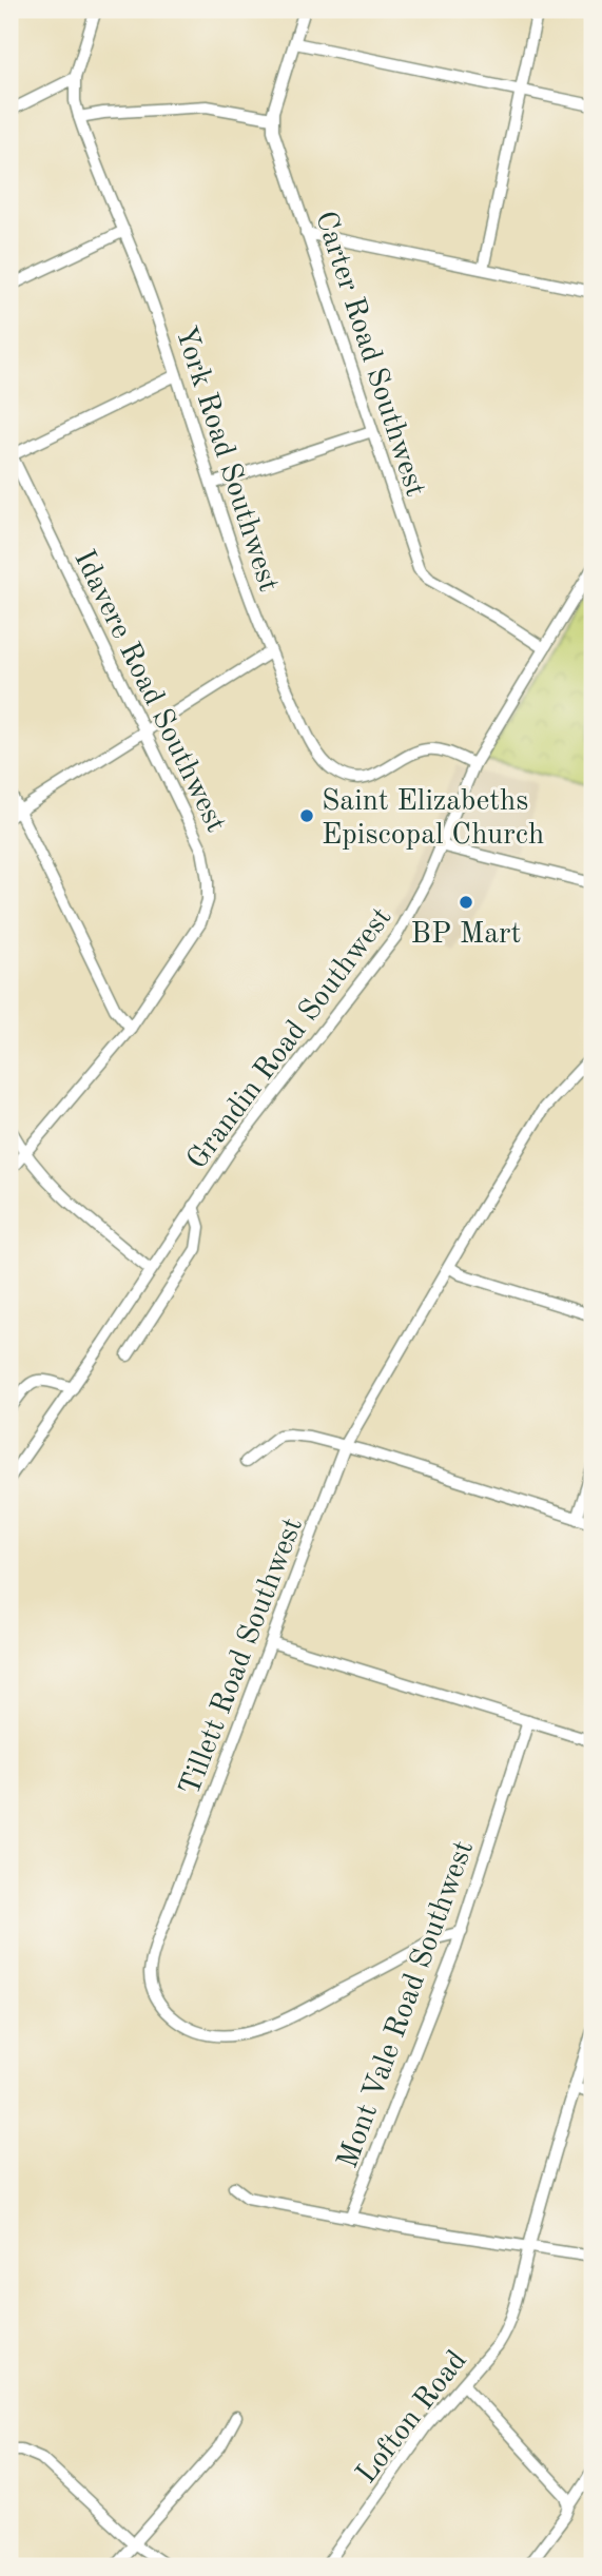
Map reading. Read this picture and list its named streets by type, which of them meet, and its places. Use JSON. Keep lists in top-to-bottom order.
{
  "streets": {
    "street": [
      "Carter Road Southwest",
      "York Road Southwest",
      "Idavere Road Southwest",
      "Grandin Road Southwest",
      "Tillett Road Southwest",
      "Mont Vale Road Southwest",
      "Lofton Road"
    ]
  },
  "crossings": [
    ["Carter Road Southwest", "Grandin Road Southwest"],
    ["York Road Southwest", "Grandin Road Southwest"],
    ["Tillett Road Southwest", "Mont Vale Road Southwest"]
  ],
  "places": ["Saint Elizabeths Episcopal Church", "BP Mart"]
}
